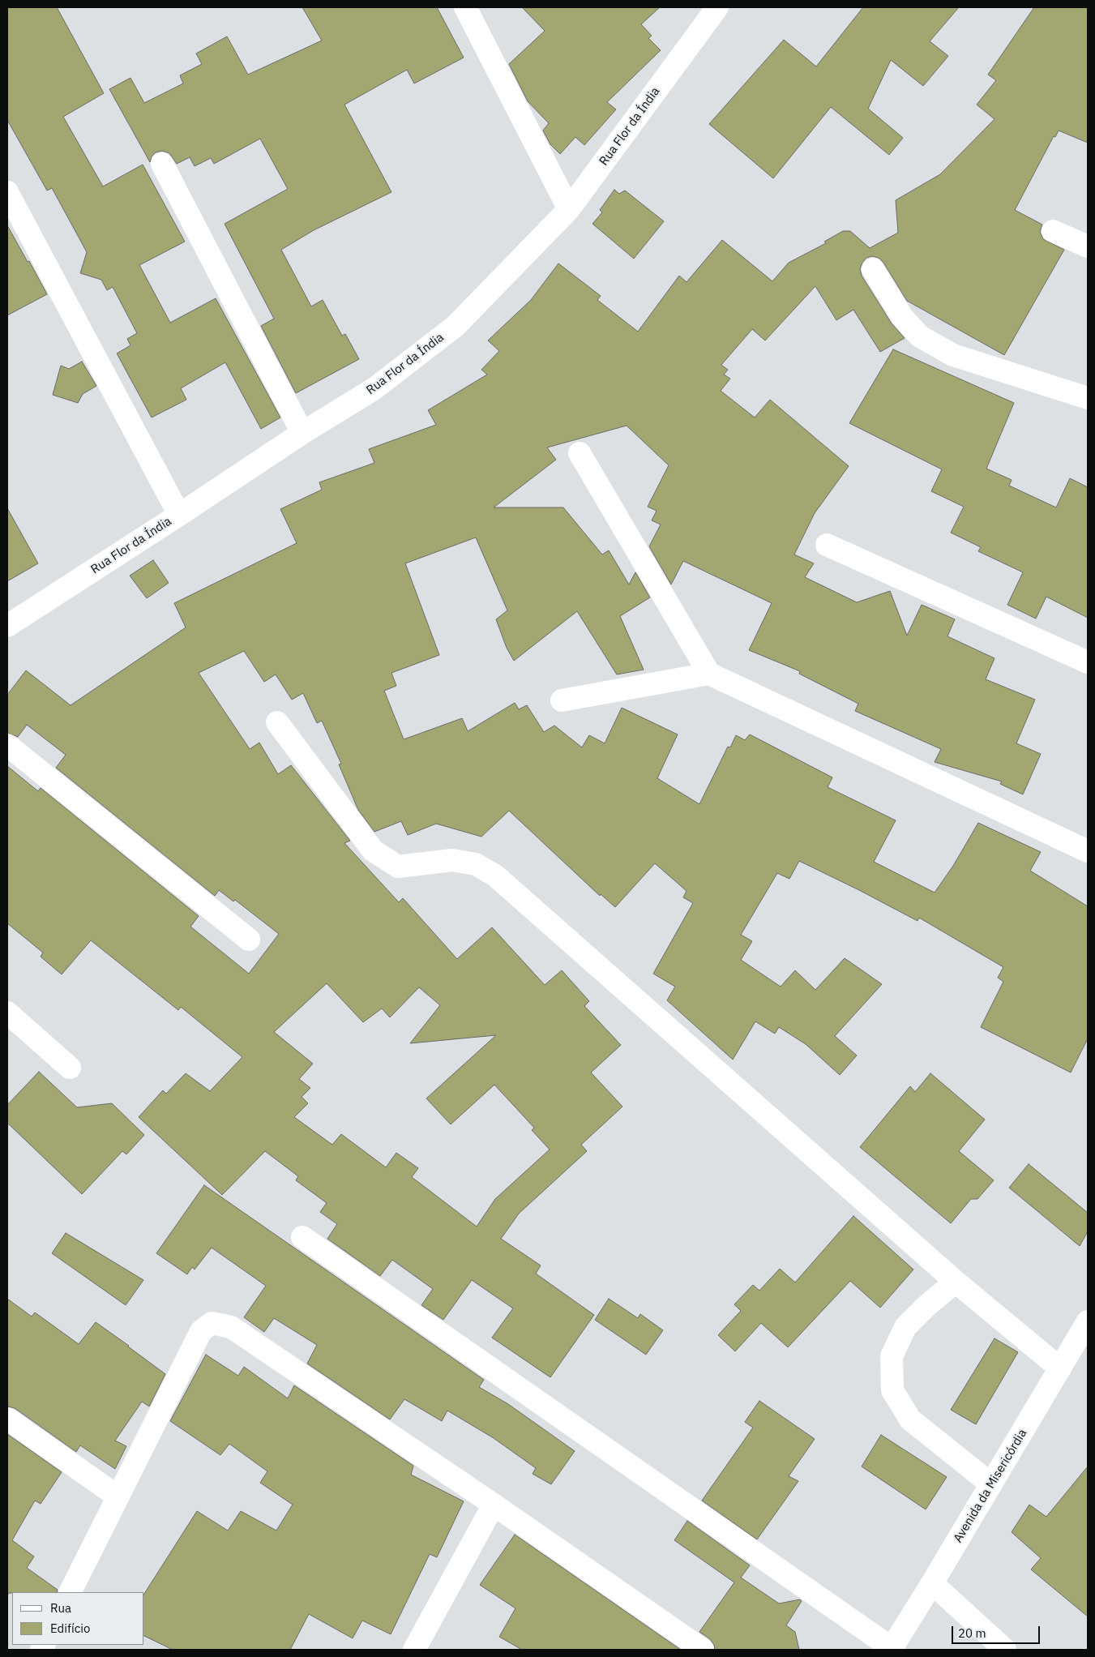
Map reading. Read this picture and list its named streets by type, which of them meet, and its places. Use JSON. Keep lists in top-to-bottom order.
{
  "streets": {
    "street": ["Rua Flor da Índia", "Avenida da Misericórdia"]
  },
  "legend": ["Rua", "Edifício"],
  "scale_bar": "20 m"
}
